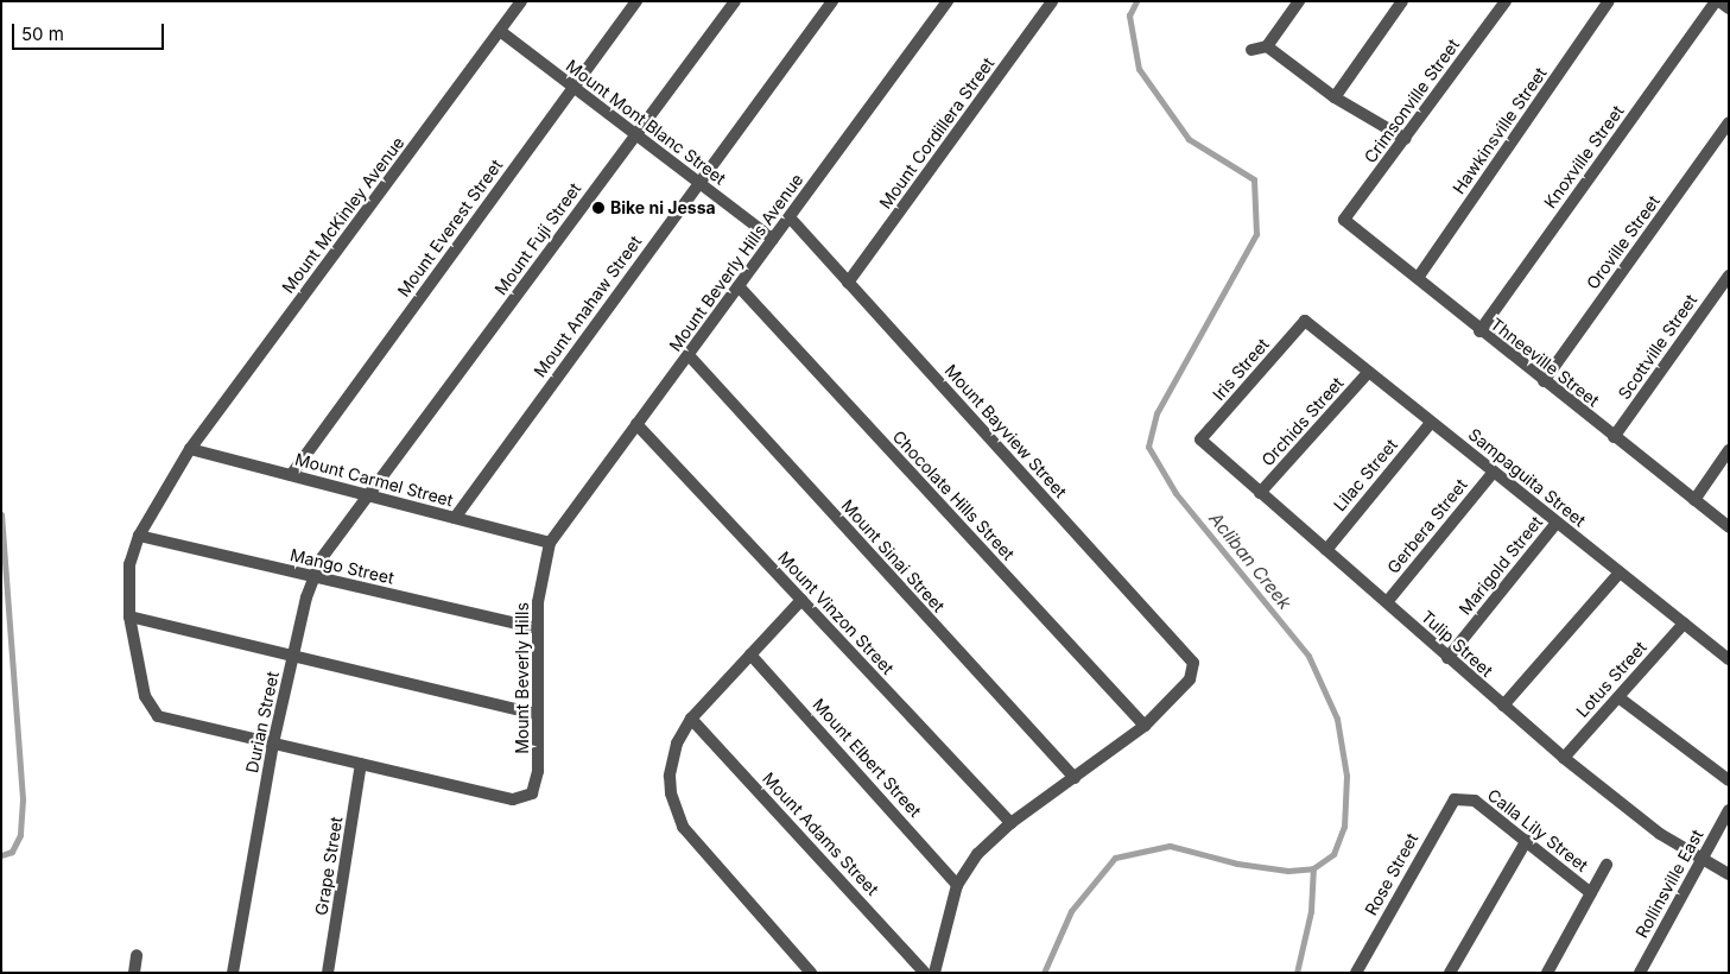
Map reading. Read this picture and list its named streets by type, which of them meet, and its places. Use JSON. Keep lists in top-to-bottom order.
{
  "streets": {
    "street": [
      "Crimsonville Street",
      "Mount Mont Blanc Street",
      "Hawkinsville Street",
      "Mount Cordillera Street",
      "Knoxville Street",
      "Mount McKinley Avenue",
      "Mount Everest Street",
      "Mount Fuji Street",
      "Oroville Street",
      "Mount Beverly Hills Avenue",
      "Mount Anahaw Street",
      "Scottville Street",
      "Thneeville Street",
      "Iris Street",
      "Orchids Street",
      "Mount Bayview Street",
      "Lilac Street",
      "Sampaguita Street",
      "Mount Carmel Street",
      "Chocolate Hills Street",
      "Gerbera Street",
      "Mount Sinai Street",
      "Marigold Street",
      "Mango Street",
      "Mount Vinzon Street",
      "Tulip Street",
      "Mount Beverly Hills",
      "Lotus Street",
      "Durian Street",
      "Mount Elbert Street",
      "Calla Lily Street",
      "Mount Adams Street",
      "Grape Street",
      "Rose Street",
      "Rollinsville East"
    ]
  },
  "crossings": [
    ["Crimsonville Street", "Thneeville Street"],
    ["Mount Mont Blanc Street", "Mount McKinley Avenue"],
    ["Mount Mont Blanc Street", "Mount Everest Street"],
    ["Mount Mont Blanc Street", "Mount Fuji Street"],
    ["Mount Mont Blanc Street", "Mount Beverly Hills Avenue"],
    ["Mount Mont Blanc Street", "Mount Anahaw Street"],
    ["Hawkinsville Street", "Thneeville Street"],
    ["Mount Cordillera Street", "Mount Bayview Street"],
    ["Knoxville Street", "Thneeville Street"],
    ["Mount McKinley Avenue", "Mount Carmel Street"],
    ["Mount McKinley Avenue", "Mango Street"],
    ["Mount McKinley Avenue", "Durian Street"],
    ["Mount Everest Street", "Mount Carmel Street"],
    ["Mount Fuji Street", "Mount Carmel Street"],
    ["Mount Fuji Street", "Durian Street"],
    ["Oroville Street", "Thneeville Street"],
    ["Mount Beverly Hills Avenue", "Mount Bayview Street"],
    ["Mount Beverly Hills Avenue", "Mount Carmel Street"],
    ["Mount Beverly Hills Avenue", "Chocolate Hills Street"],
    ["Mount Beverly Hills Avenue", "Mount Sinai Street"],
    ["Mount Beverly Hills Avenue", "Mount Vinzon Street"],
    ["Mount Beverly Hills Avenue", "Mount Beverly Hills"],
    ["Mount Anahaw Street", "Mount Carmel Street"],
    ["Scottville Street", "Thneeville Street"],
    ["Iris Street", "Sampaguita Street"],
    ["Iris Street", "Tulip Street"],
    ["Orchids Street", "Sampaguita Street"],
    ["Orchids Street", "Tulip Street"],
    ["Mount Bayview Street", "Chocolate Hills Street"],
    ["Lilac Street", "Sampaguita Street"],
    ["Lilac Street", "Tulip Street"],
    ["Sampaguita Street", "Gerbera Street"],
    ["Sampaguita Street", "Marigold Street"],
    ["Sampaguita Street", "Lotus Street"],
    ["Mount Carmel Street", "Mount Beverly Hills"],
    ["Mount Carmel Street", "Durian Street"],
    ["Gerbera Street", "Tulip Street"],
    ["Marigold Street", "Tulip Street"],
    ["Mango Street", "Mount Beverly Hills"],
    ["Mango Street", "Durian Street"],
    ["Tulip Street", "Lotus Street"],
    ["Tulip Street", "Rollinsville East"],
    ["Mount Beverly Hills", "Grape Street"],
    ["Calla Lily Street", "Rose Street"]
  ],
  "water": ["Acliban Creek"],
  "places": ["Bike ni Jessa"],
  "scale_bar": "50 m"
}
